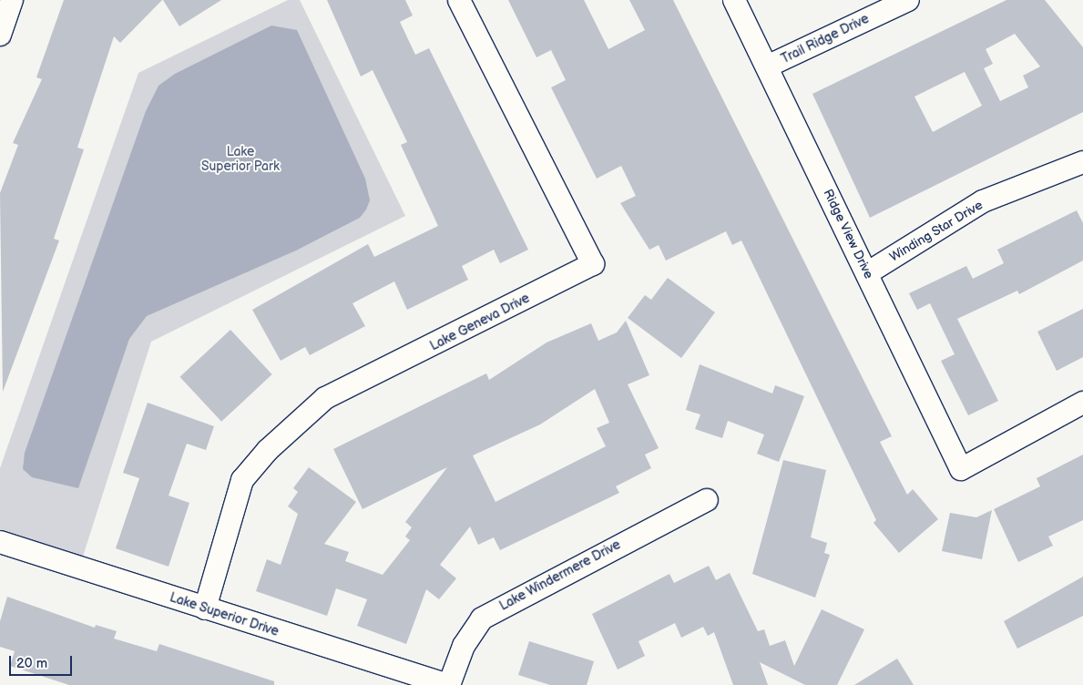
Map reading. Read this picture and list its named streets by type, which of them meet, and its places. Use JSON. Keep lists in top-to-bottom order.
{
  "streets": {
    "street": [
      "Trail Ridge Drive",
      "Winding Star Drive",
      "Ridge View Drive",
      "Lake Geneva Drive",
      "Lake Windermere Drive",
      "Lake Superior Drive"
    ]
  },
  "crossings": [
    ["Trail Ridge Drive", "Ridge View Drive"],
    ["Winding Star Drive", "Ridge View Drive"],
    ["Lake Geneva Drive", "Lake Superior Drive"],
    ["Lake Windermere Drive", "Lake Superior Drive"]
  ],
  "parks": ["Lake Superior Park"],
  "scale_bar": "20 m"
}
